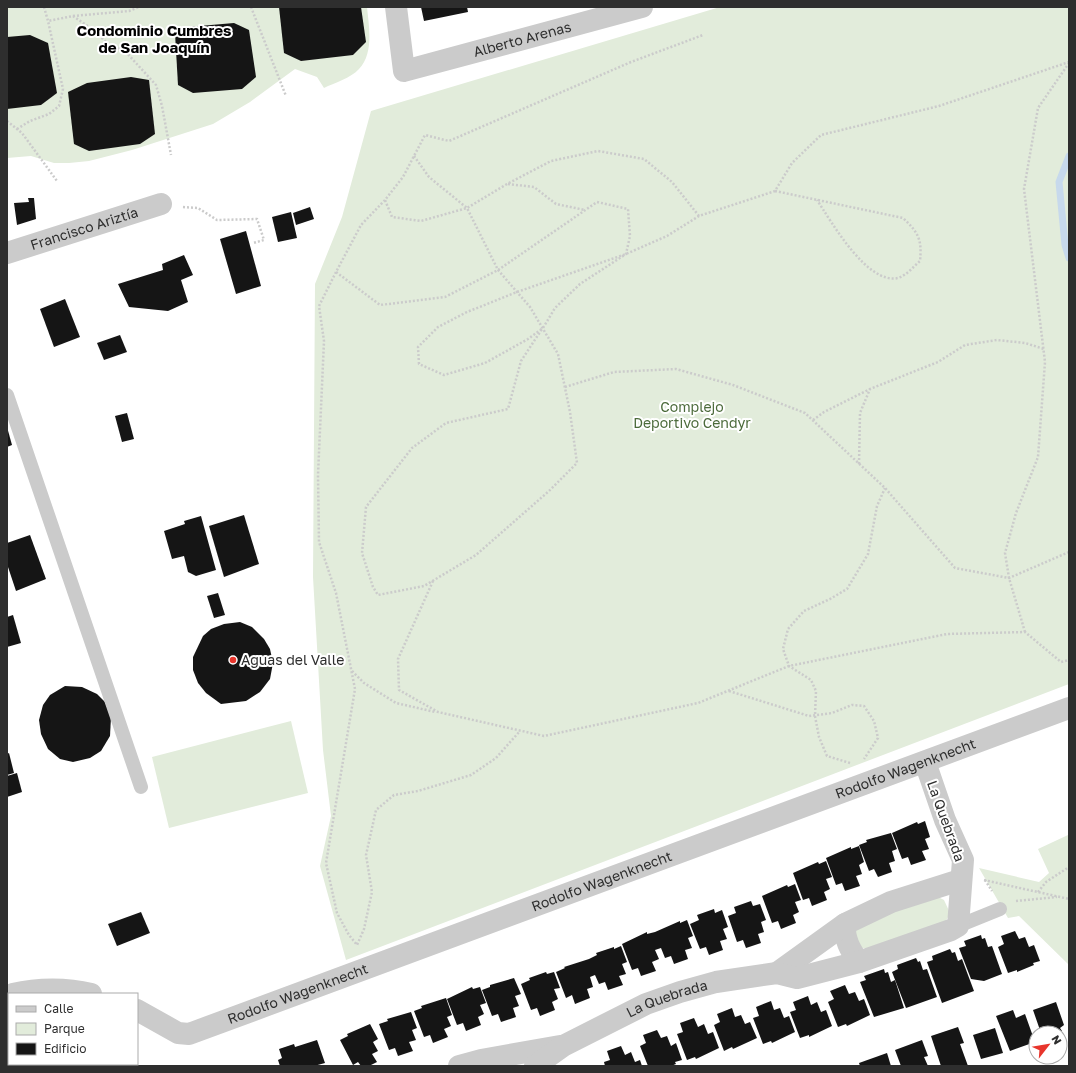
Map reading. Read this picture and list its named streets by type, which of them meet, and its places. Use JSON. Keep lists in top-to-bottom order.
{
  "streets": {
    "street": [
      "Alberto Arenas",
      "Francisco Ariztía",
      "Rodolfo Wagenknecht",
      "La Quebrada"
    ]
  },
  "crossings": [
    ["Rodolfo Wagenknecht", "La Quebrada"]
  ],
  "districts": ["Condominio Cumbres de San Joaquín"],
  "parks": ["Complejo Deportivo Cendyr"],
  "places": ["Aguas del Valle"],
  "legend": ["Calle", "Parque", "Edificio"],
  "north": "top right"
}
